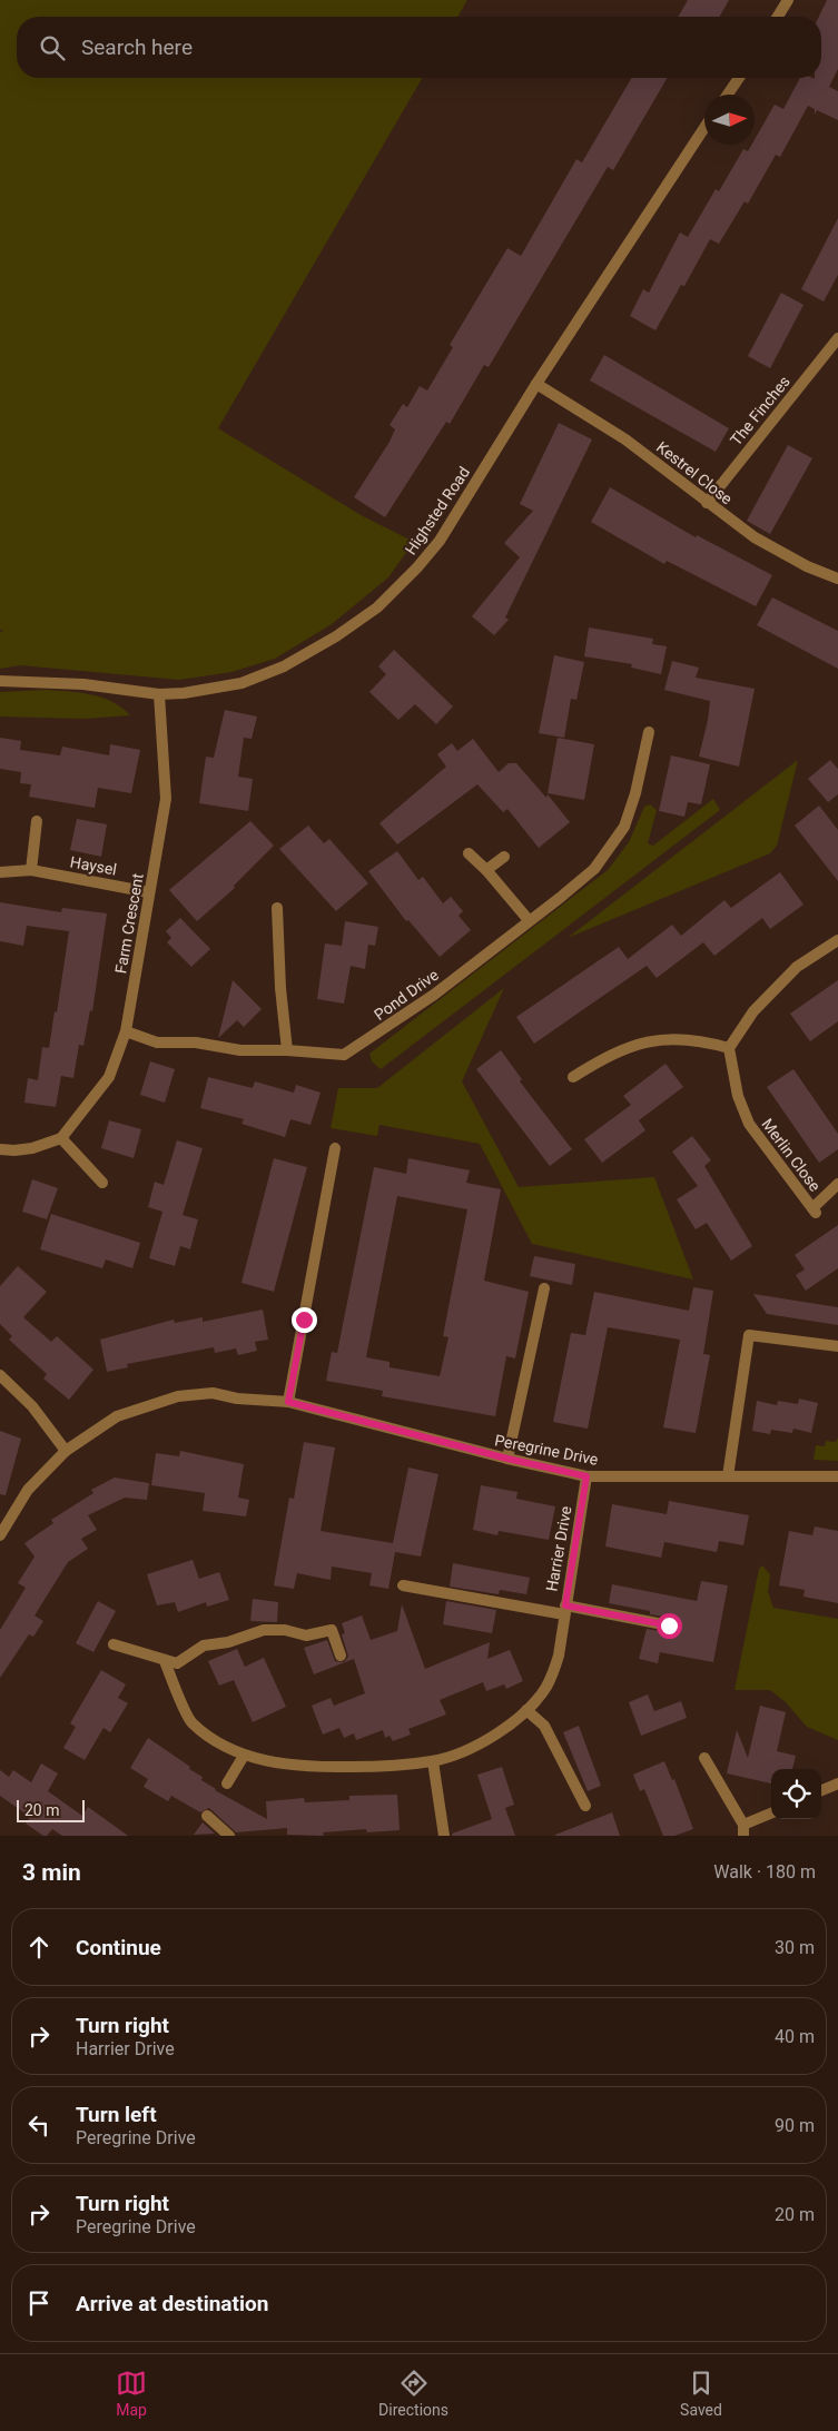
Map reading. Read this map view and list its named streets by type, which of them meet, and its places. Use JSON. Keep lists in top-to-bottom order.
{
  "streets": {
    "street": [
      "The Finches",
      "Kestrel Close",
      "Highsted Road",
      "Haysel",
      "Farm Crescent",
      "Pond Drive",
      "Merlin Close",
      "Peregrine Drive",
      "Harrier Drive"
    ]
  },
  "crossings": [
    ["The Finches", "Kestrel Close"],
    ["Kestrel Close", "Highsted Road"],
    ["Highsted Road", "Farm Crescent"],
    ["Haysel", "Farm Crescent"],
    ["Farm Crescent", "Pond Drive"],
    ["Peregrine Drive", "Harrier Drive"]
  ],
  "scale_bar": "20 m",
  "north": "right",
  "page": {
    "search": "Search here",
    "scale": "20 m",
    "heading": ["3 min", "Walk · 180 m"],
    "list": [
      ["Continue", "30 m"],
      ["Turn right", "Harrier Drive", "40 m"],
      ["Turn left", "Peregrine Drive", "90 m"],
      ["Turn right", "Peregrine Drive", "20 m"],
      "Arrive at destination"
    ],
    "nav": ["Map", "Directions", "Saved"]
  }
}
